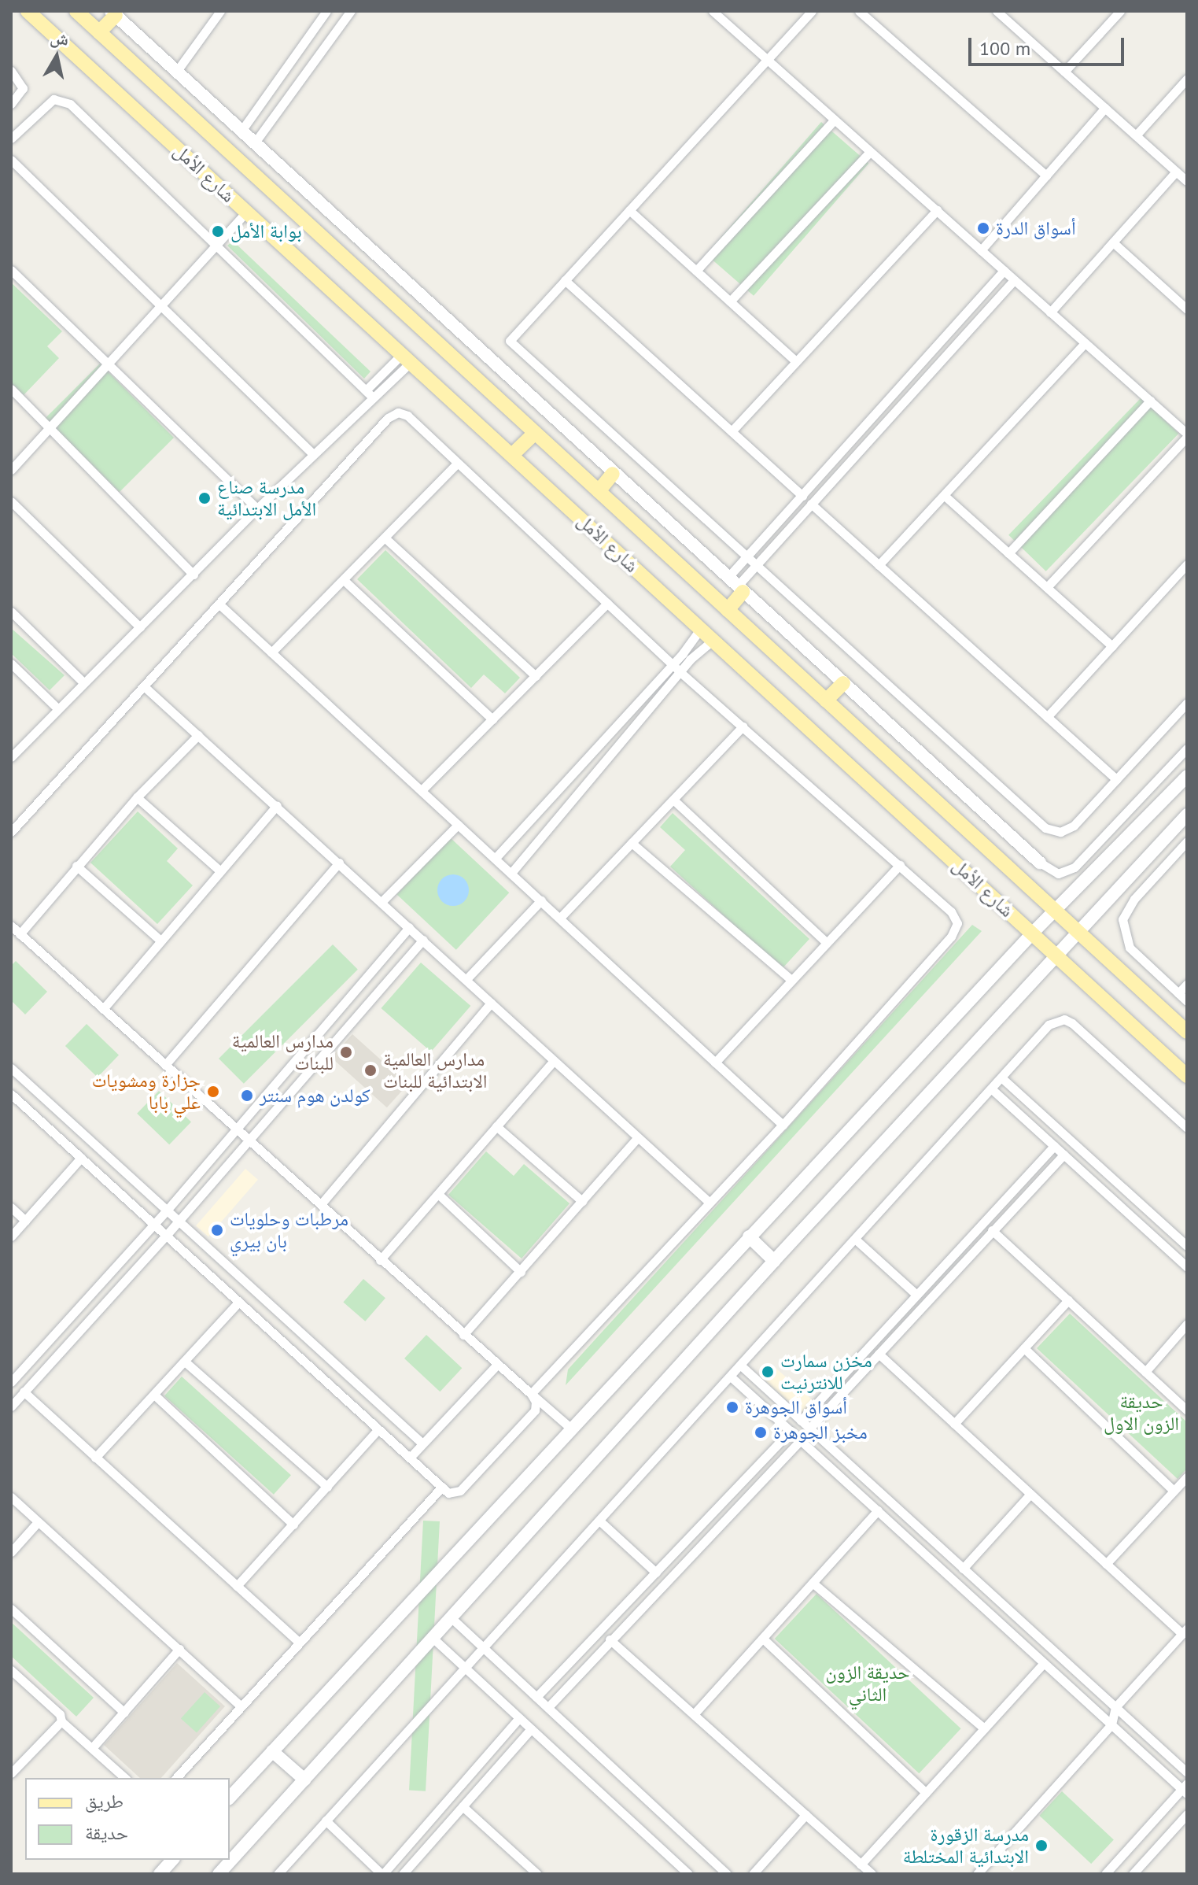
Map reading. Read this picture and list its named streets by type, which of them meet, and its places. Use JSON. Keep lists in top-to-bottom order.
{
  "streets": {
    "main road": ["شارع الأمل"]
  },
  "parks": ["حديقة الزون الاول", "حديقة الزون الثاني"],
  "places": [
    "أسواق الدرة",
    "بوابة الأمل",
    "مدرسة صناع الأمل الابتدائية",
    "مدارس العالمية للبنات",
    "مدارس العالمية الابتدائية للبنات",
    "جزارة ومشويات علي بابا",
    "كولدن هوم سنتر",
    "مرطبات وحلويات بان بيري",
    "مخزن سمارت للانترنيت",
    "أسواق الجوهرة",
    "مخبز الجوهرة",
    "مدرسة الزقورة الابتدائية المختلطة"
  ],
  "legend": ["طريق", "حديقة"],
  "scale_bar": "100 m",
  "north": "top"
}
